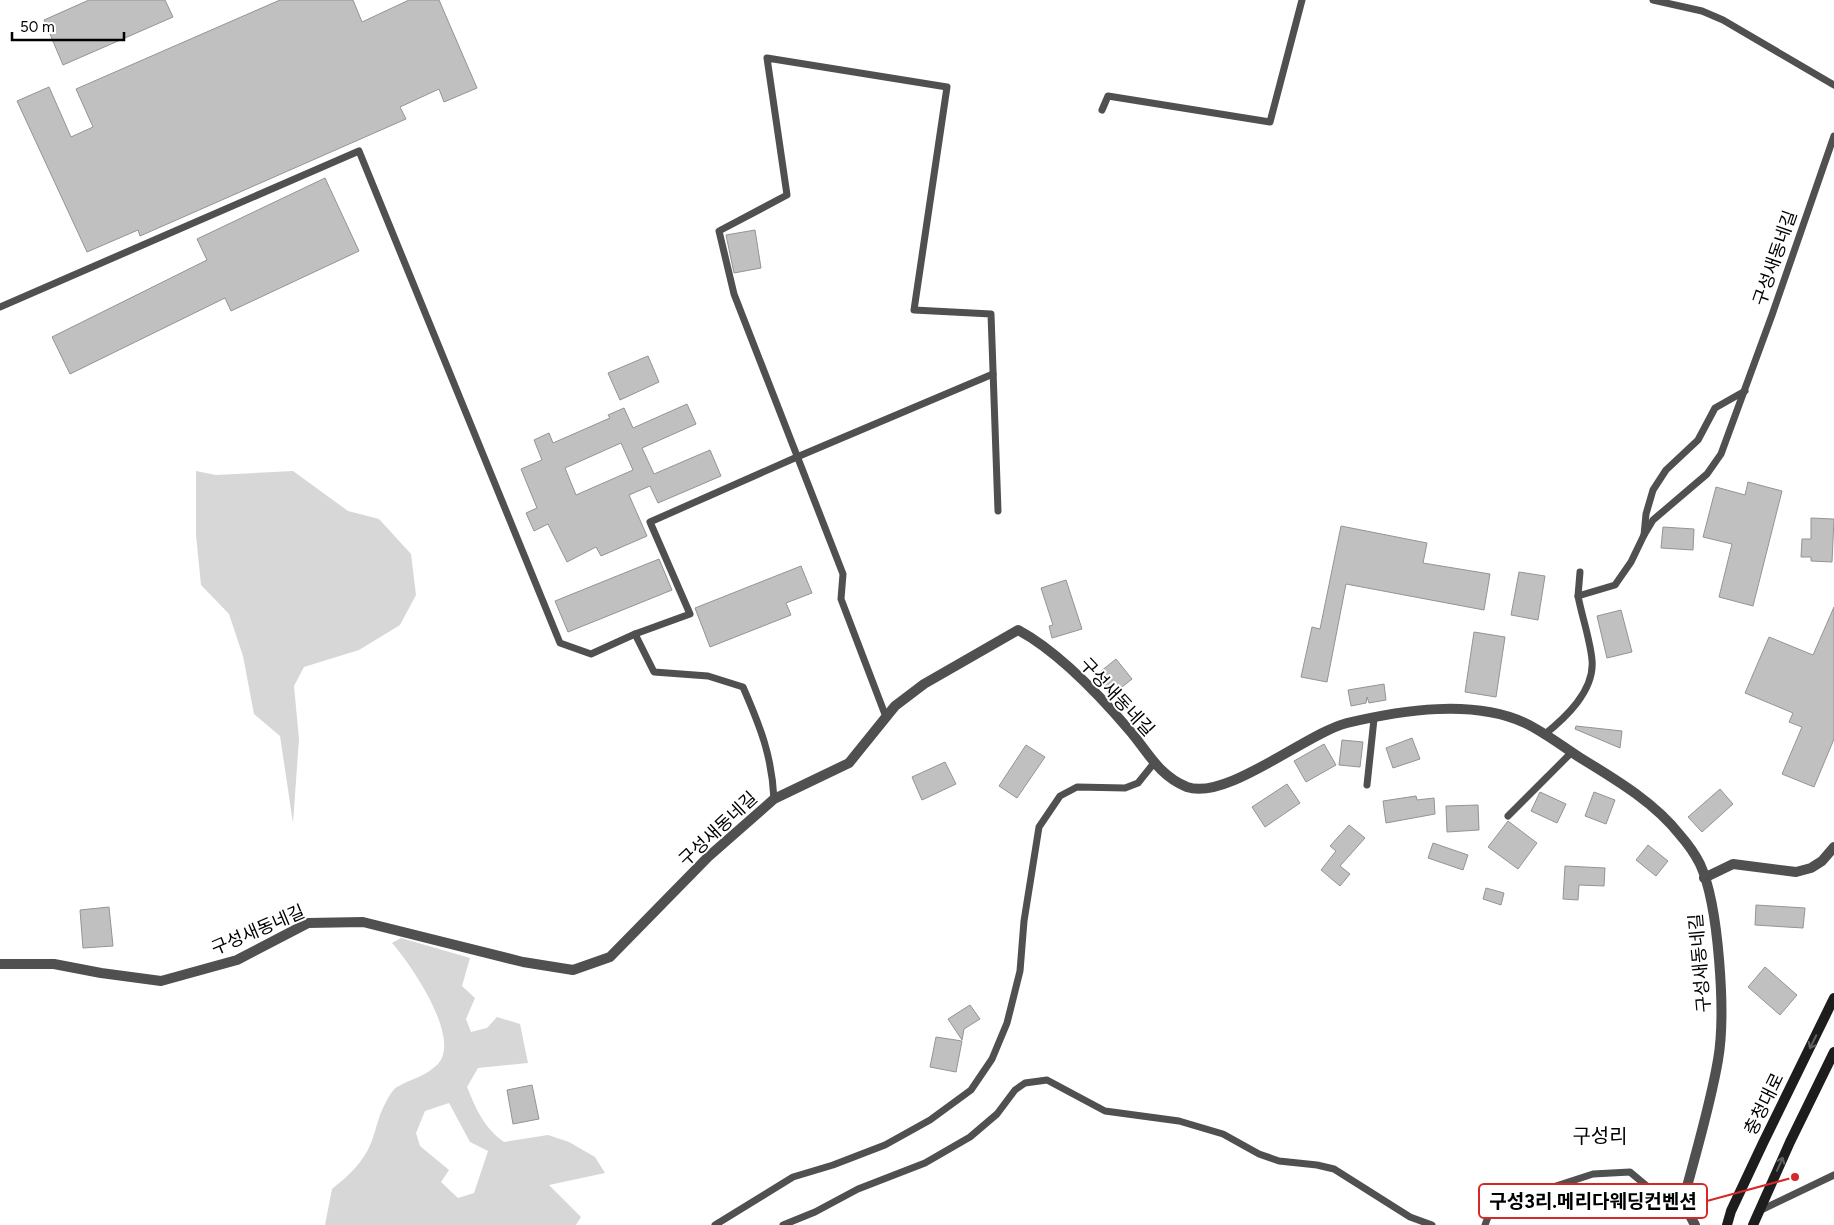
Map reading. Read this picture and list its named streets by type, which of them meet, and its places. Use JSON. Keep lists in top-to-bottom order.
{
  "streets": {
    "main road": ["충청대로"],
    "street": ["구성새동네길"]
  },
  "districts": ["구성리"],
  "places": ["구성3리.메리다웨딩컨벤션"],
  "scale_bar": "50 m"
}
